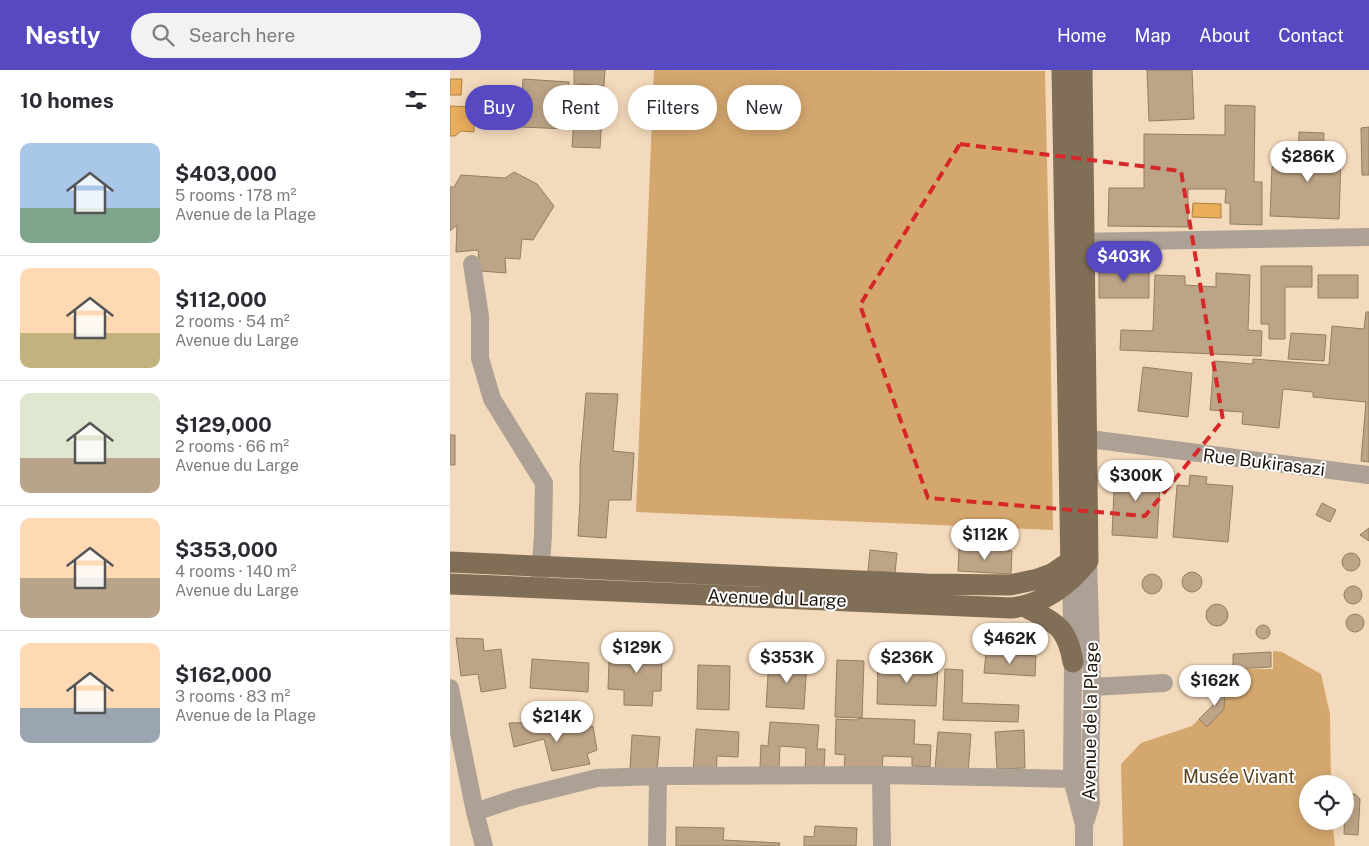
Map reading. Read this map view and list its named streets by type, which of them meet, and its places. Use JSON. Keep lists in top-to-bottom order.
{
  "streets": {
    "main road": ["Avenue du Large", "Avenue de la Plage"],
    "street": ["Rue Bukirasazi"]
  },
  "crossings": [
    ["Rue Bukirasazi", "Avenue de la Plage"],
    ["Avenue du Large", "Avenue de la Plage"]
  ],
  "parks": ["Musée Vivant"],
  "page": {
    "header": "Nestly",
    "search": "Search here",
    "nav": [
      "Home",
      "Map",
      "About",
      "Contact"
    ],
    "heading": "10 homes",
    "chip": [
      "Buy",
      "Rent",
      "Filters",
      "New"
    ],
    "list": [
      {
        "name": "$403,000",
        "note": "5 rooms · 178 m² · Avenue de la Plage"
      },
      {
        "name": "$112,000",
        "note": "2 rooms · 54 m² · Avenue du Large"
      },
      {
        "name": "$129,000",
        "note": "2 rooms · 66 m² · Avenue du Large"
      },
      {
        "name": "$353,000",
        "note": "4 rooms · 140 m² · Avenue du Large"
      },
      {
        "name": "$162,000",
        "note": "3 rooms · 83 m² · Avenue de la Plage"
      }
    ],
    "price": [
      "$286K",
      "$403K",
      "$300K",
      "$112K",
      "$462K",
      "$129K",
      "$353K",
      "$236K",
      "$162K",
      "$214K"
    ]
  }
}
